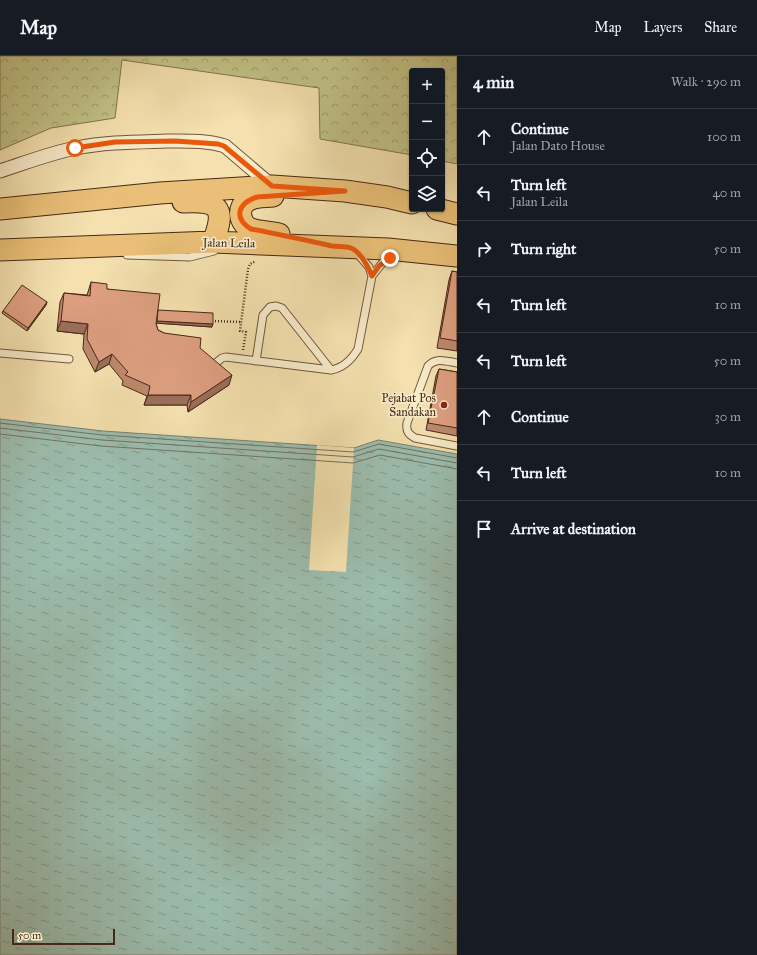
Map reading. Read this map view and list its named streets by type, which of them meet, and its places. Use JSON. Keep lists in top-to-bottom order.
{
  "streets": {
    "main road": ["Jalan Leila"]
  },
  "places": ["Pejabat Pos Sandakan"],
  "scale_bar": "50 m",
  "page": {
    "header": "Map",
    "nav": ["Map", "Layers", "Share"],
    "heading": ["4 min", "Walk · 290 m"],
    "map_buttons": ["+", "−"],
    "list": [
      ["Continue", "Jalan Dato House", "100 m"],
      ["Turn left", "Jalan Leila", "40 m"],
      ["Turn right", "50 m"],
      ["Turn left", "10 m"],
      ["Turn left", "50 m"],
      ["Continue", "30 m"],
      ["Turn left", "10 m"],
      "Arrive at destination"
    ],
    "scale": "50 m"
  }
}
